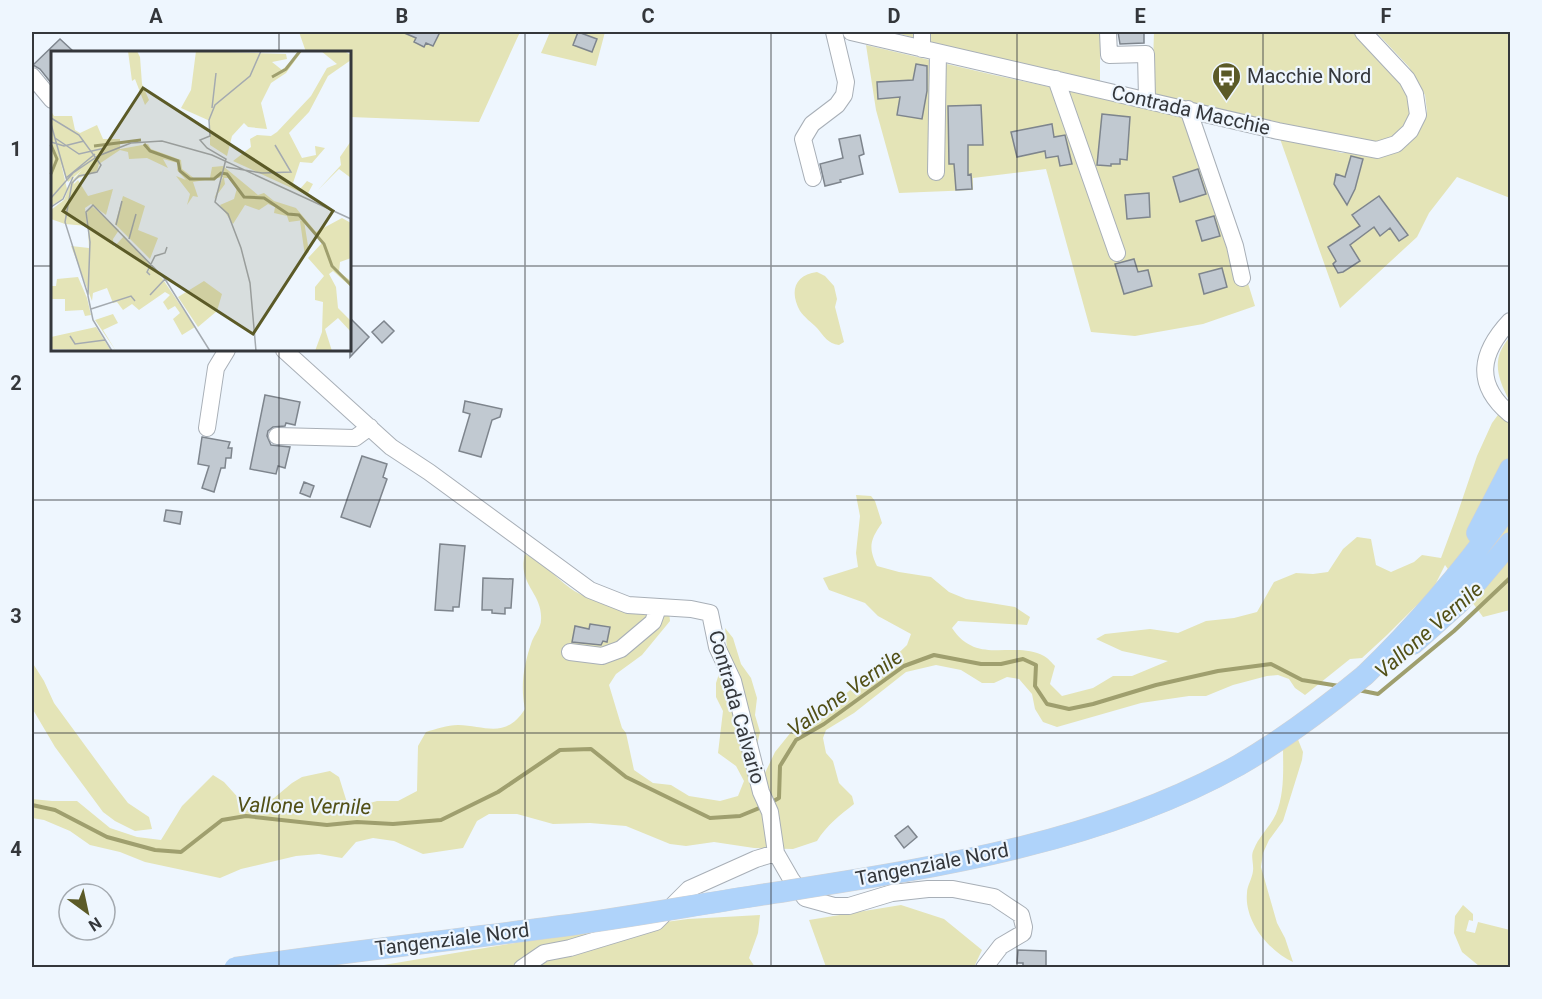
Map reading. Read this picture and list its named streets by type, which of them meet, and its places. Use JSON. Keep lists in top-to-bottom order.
{
  "streets": {
    "main road": ["Tangenziale Nord"],
    "street": ["Contrada Macchie", "Contrada Calvario"]
  },
  "water": ["Vallone Vernile"],
  "places": {
    "bus stop": ["Macchie Nord"]
  },
  "north": "bottom right",
  "grid": {
    "columns": [
      "A",
      "B",
      "C",
      "D",
      "E",
      "F"
    ],
    "rows": [
      "1",
      "2",
      "3",
      "4"
    ]
  }
}
